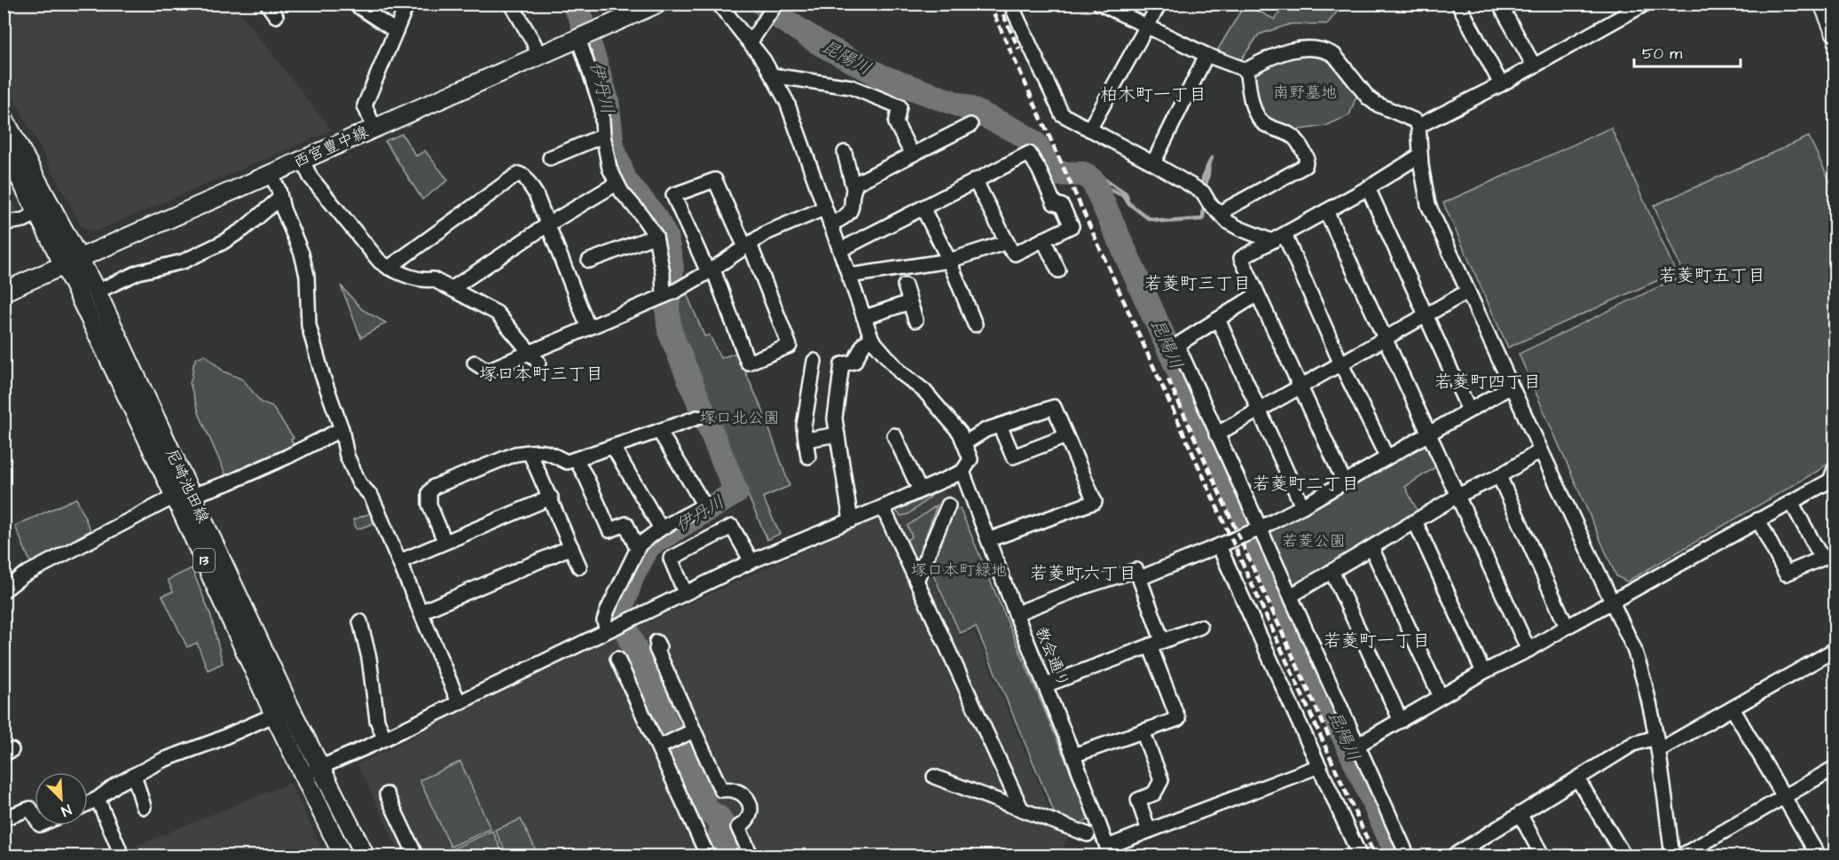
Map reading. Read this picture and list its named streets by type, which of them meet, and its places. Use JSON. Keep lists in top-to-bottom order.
{
  "streets": {
    "main road": ["西宮豊中線", "尼崎池田線", "13"],
    "street": ["教会通り"]
  },
  "crossings": [
    ["西宮豊中線", "尼崎池田線"]
  ],
  "districts": [
    "柏木町一丁目",
    "若菱町五丁目",
    "若菱町三丁目",
    "塚口本町三丁目",
    "若菱町四丁目",
    "若菱町二丁目",
    "若菱町六丁目",
    "若菱町一丁目"
  ],
  "water": ["昆陽川", "伊丹川"],
  "parks": [
    "南野墓地",
    "塚口北公園",
    "若菱公園",
    "塚口本町緑地"
  ],
  "scale_bar": "50 m",
  "north": "bottom right"
}
